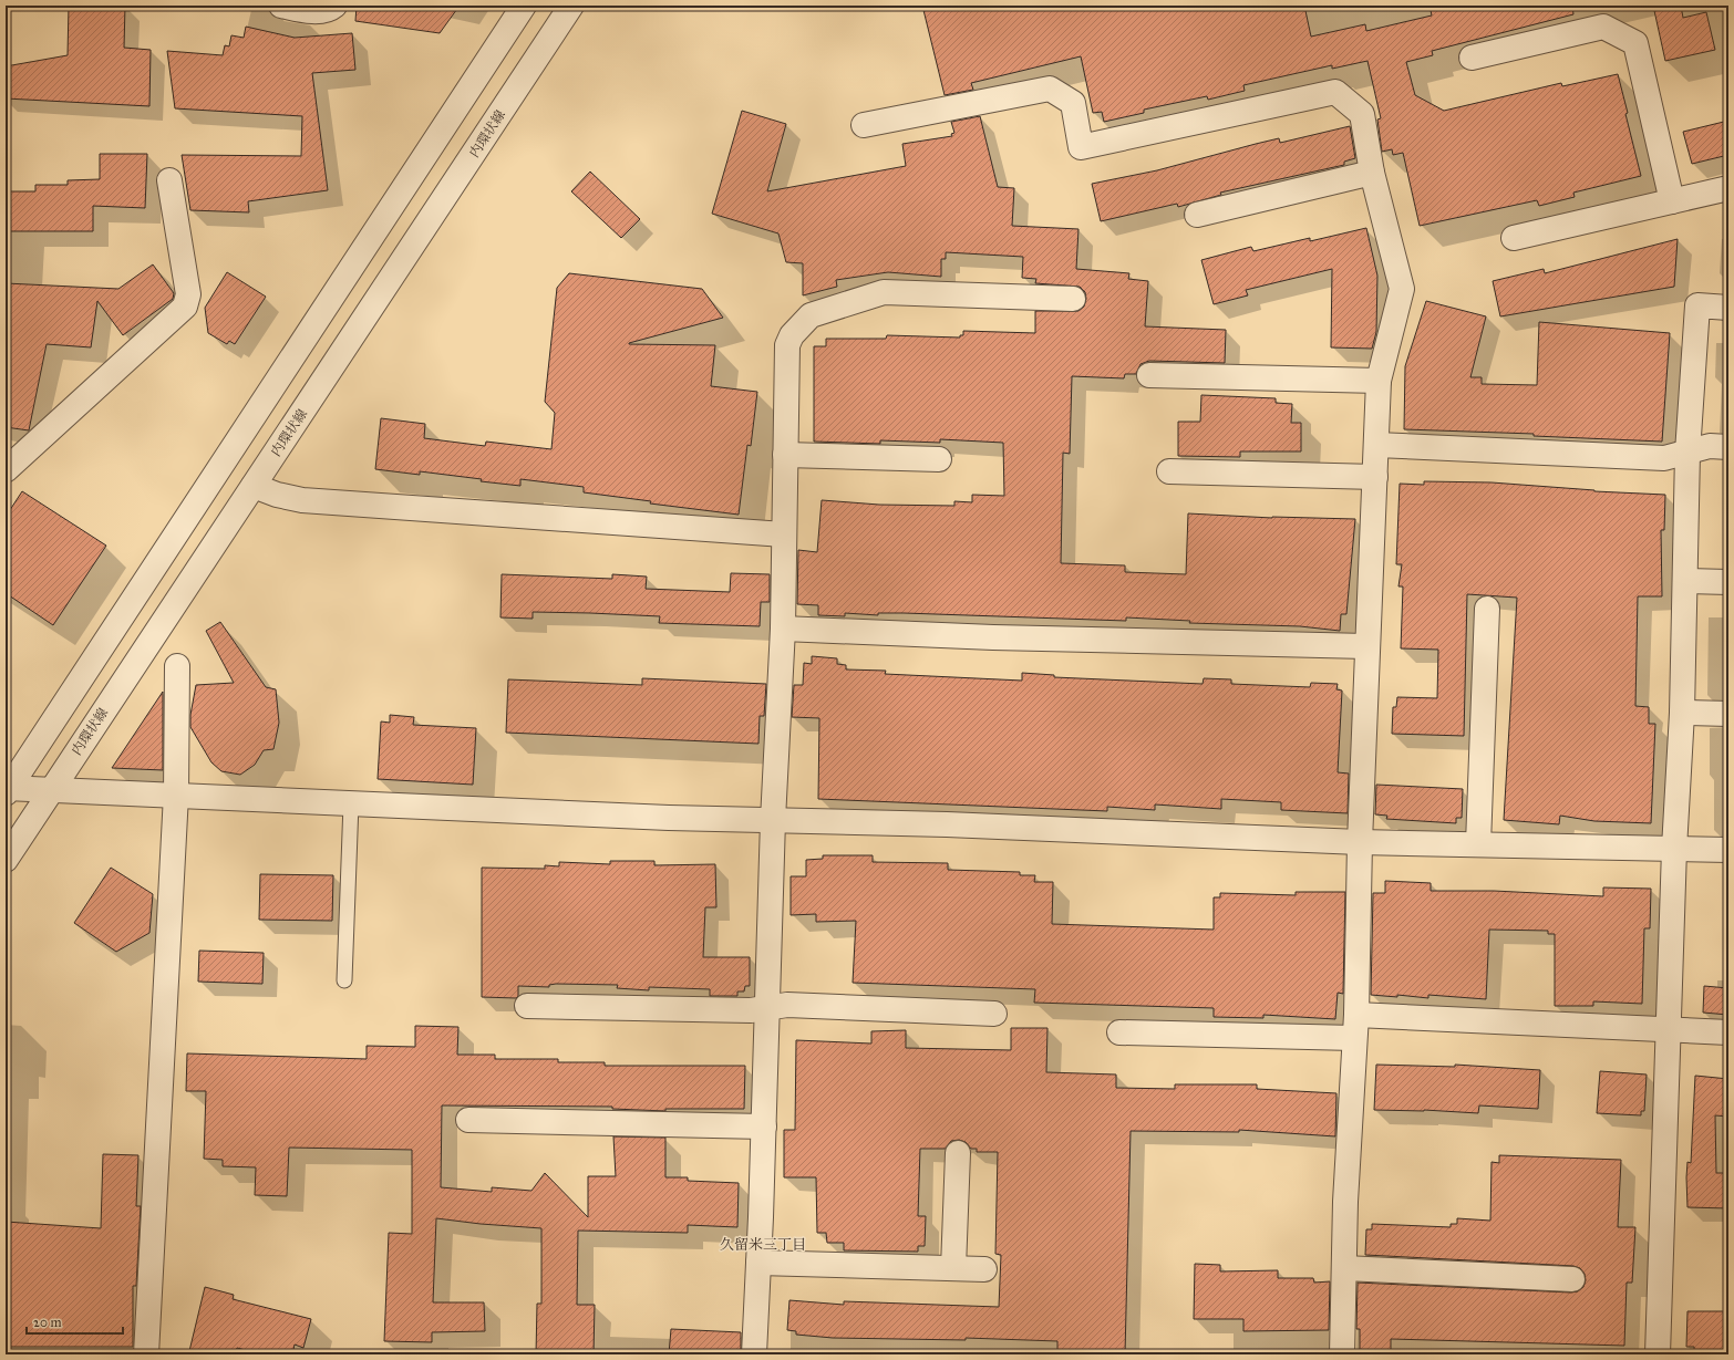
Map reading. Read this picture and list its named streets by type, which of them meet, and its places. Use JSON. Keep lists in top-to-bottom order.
{
  "streets": {
    "street": ["内環状線"]
  },
  "districts": ["久留米三丁目"],
  "scale_bar": "20 m"
}
